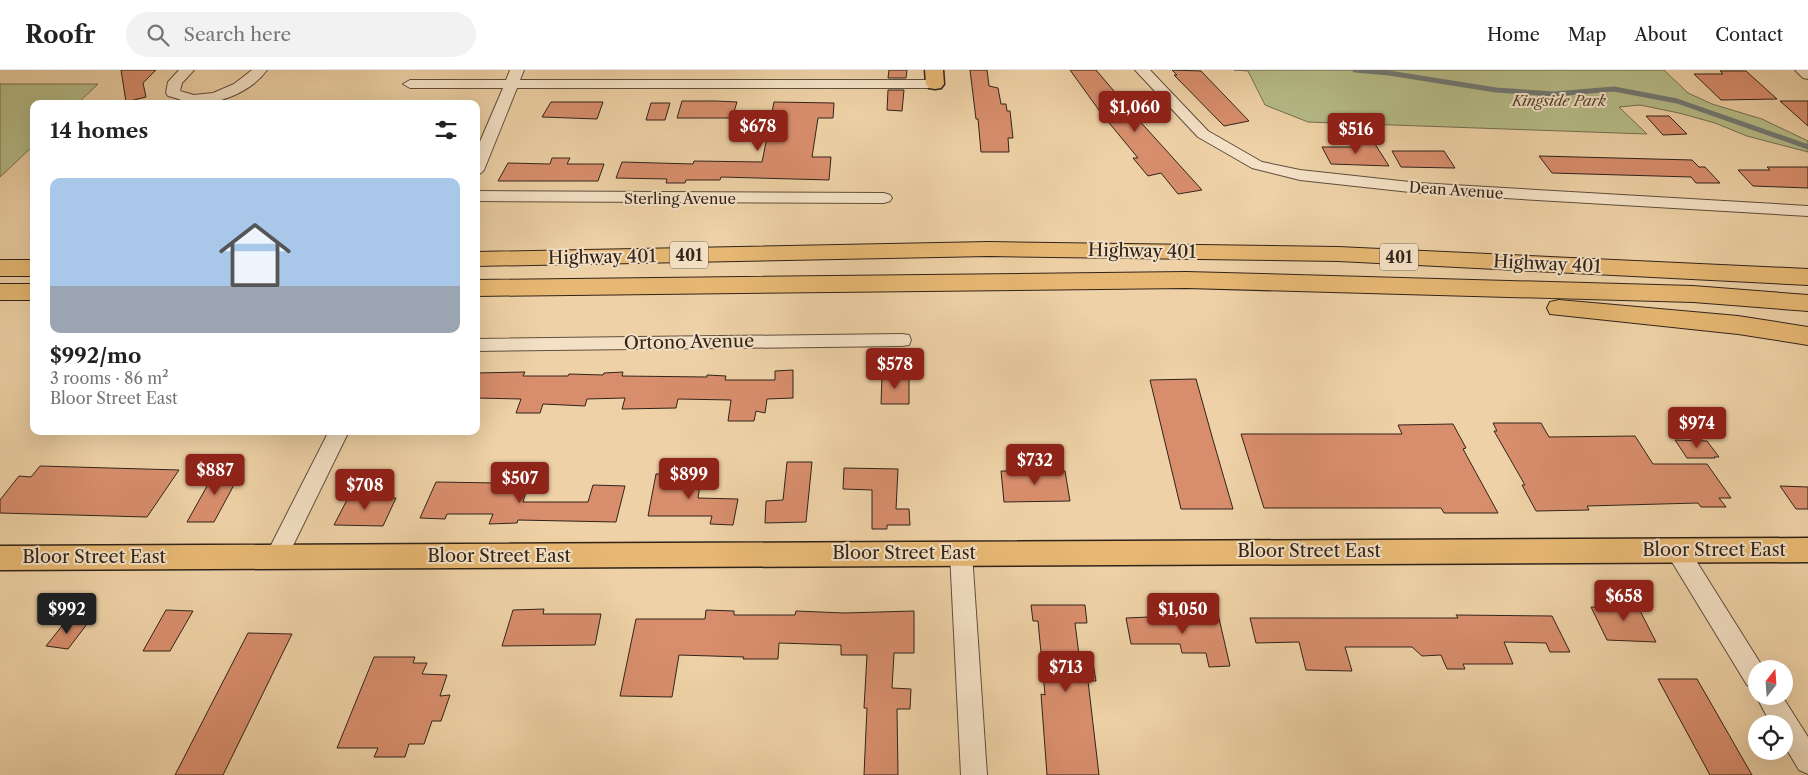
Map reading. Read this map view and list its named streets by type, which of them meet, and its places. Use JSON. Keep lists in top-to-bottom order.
{
  "streets": {
    "highway": ["Highway 401", "401"],
    "main road": ["Bloor Street East"],
    "street": ["Dean Avenue", "Sterling Avenue", "Ortono Avenue"]
  },
  "parks": ["Kingside Park"],
  "north": "top",
  "page": {
    "header": "Roofr",
    "search": "Search here",
    "nav": [
      "Home",
      "Map",
      "About",
      "Contact"
    ],
    "price": [
      "$1,060",
      "$678",
      "$516",
      "$578",
      "$974",
      "$732",
      "$887",
      "$899",
      "$507",
      "$708",
      "$658",
      "$992",
      "$1,050",
      "$713"
    ],
    "heading": "14 homes",
    "list": [
      {
        "name": "$992/mo",
        "note": "3 rooms · 86 m² · Bloor Street East"
      }
    ]
  }
}
